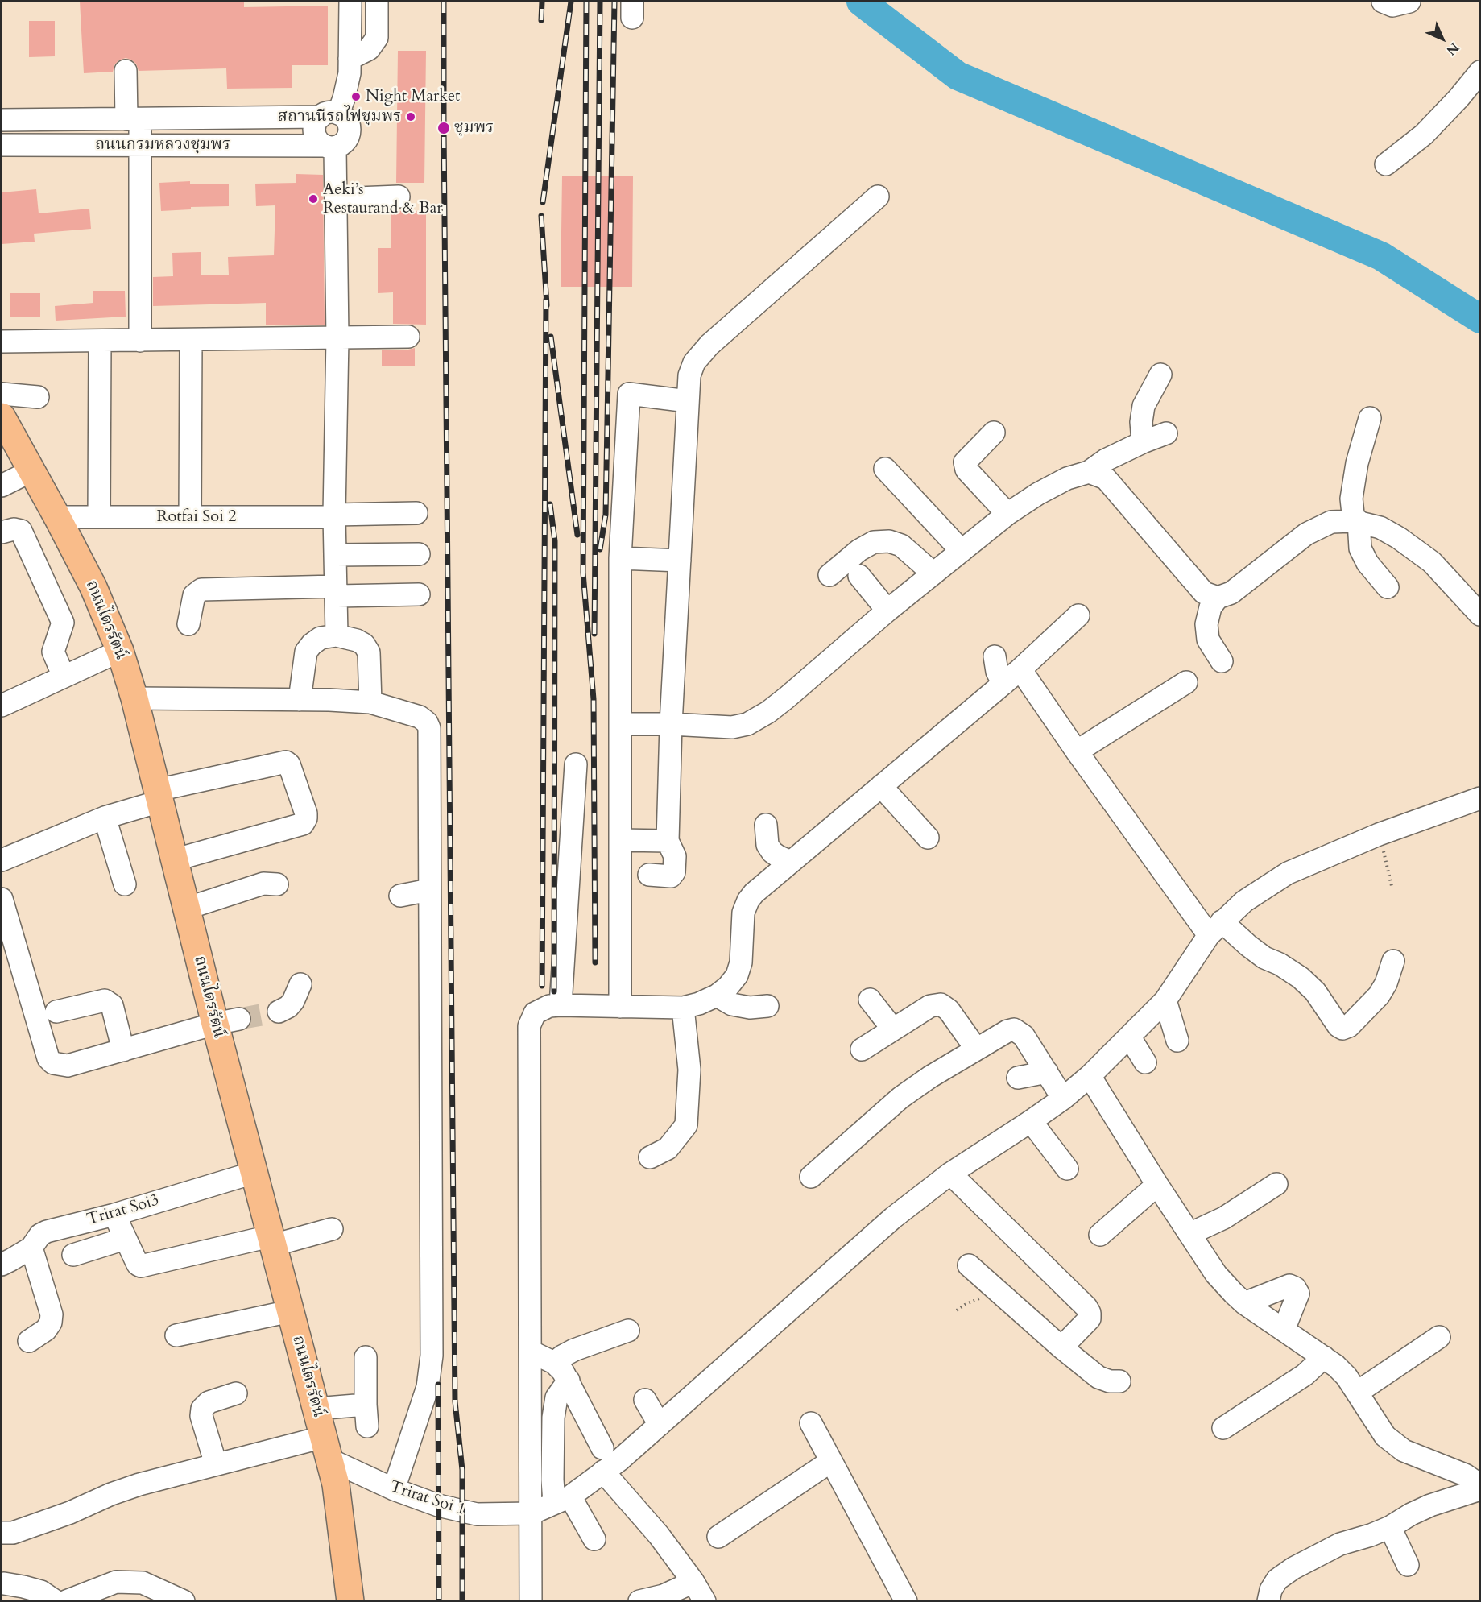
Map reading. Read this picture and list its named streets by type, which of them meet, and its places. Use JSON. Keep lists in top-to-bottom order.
{
  "streets": {
    "main road": ["ถนนไตรรัตน์"],
    "street": [
      "ถนนกรมหลวงชุมพร",
      "Rotfai Soi 2",
      "Trirat Soi3",
      "Trirat Soi 1"
    ]
  },
  "crossings": [
    ["Rotfai Soi 2", "ถนนไตรรัตน์"],
    ["ถนนไตรรัตน์", "Trirat Soi3"],
    ["ถนนไตรรัตน์", "Trirat Soi 1"]
  ],
  "places": [
    "Night Market",
    "สถานนีรถไฟชุมพร",
    "ชุมพร",
    "Aeki’s Restaurand & Bar"
  ],
  "north": "bottom right"
}
